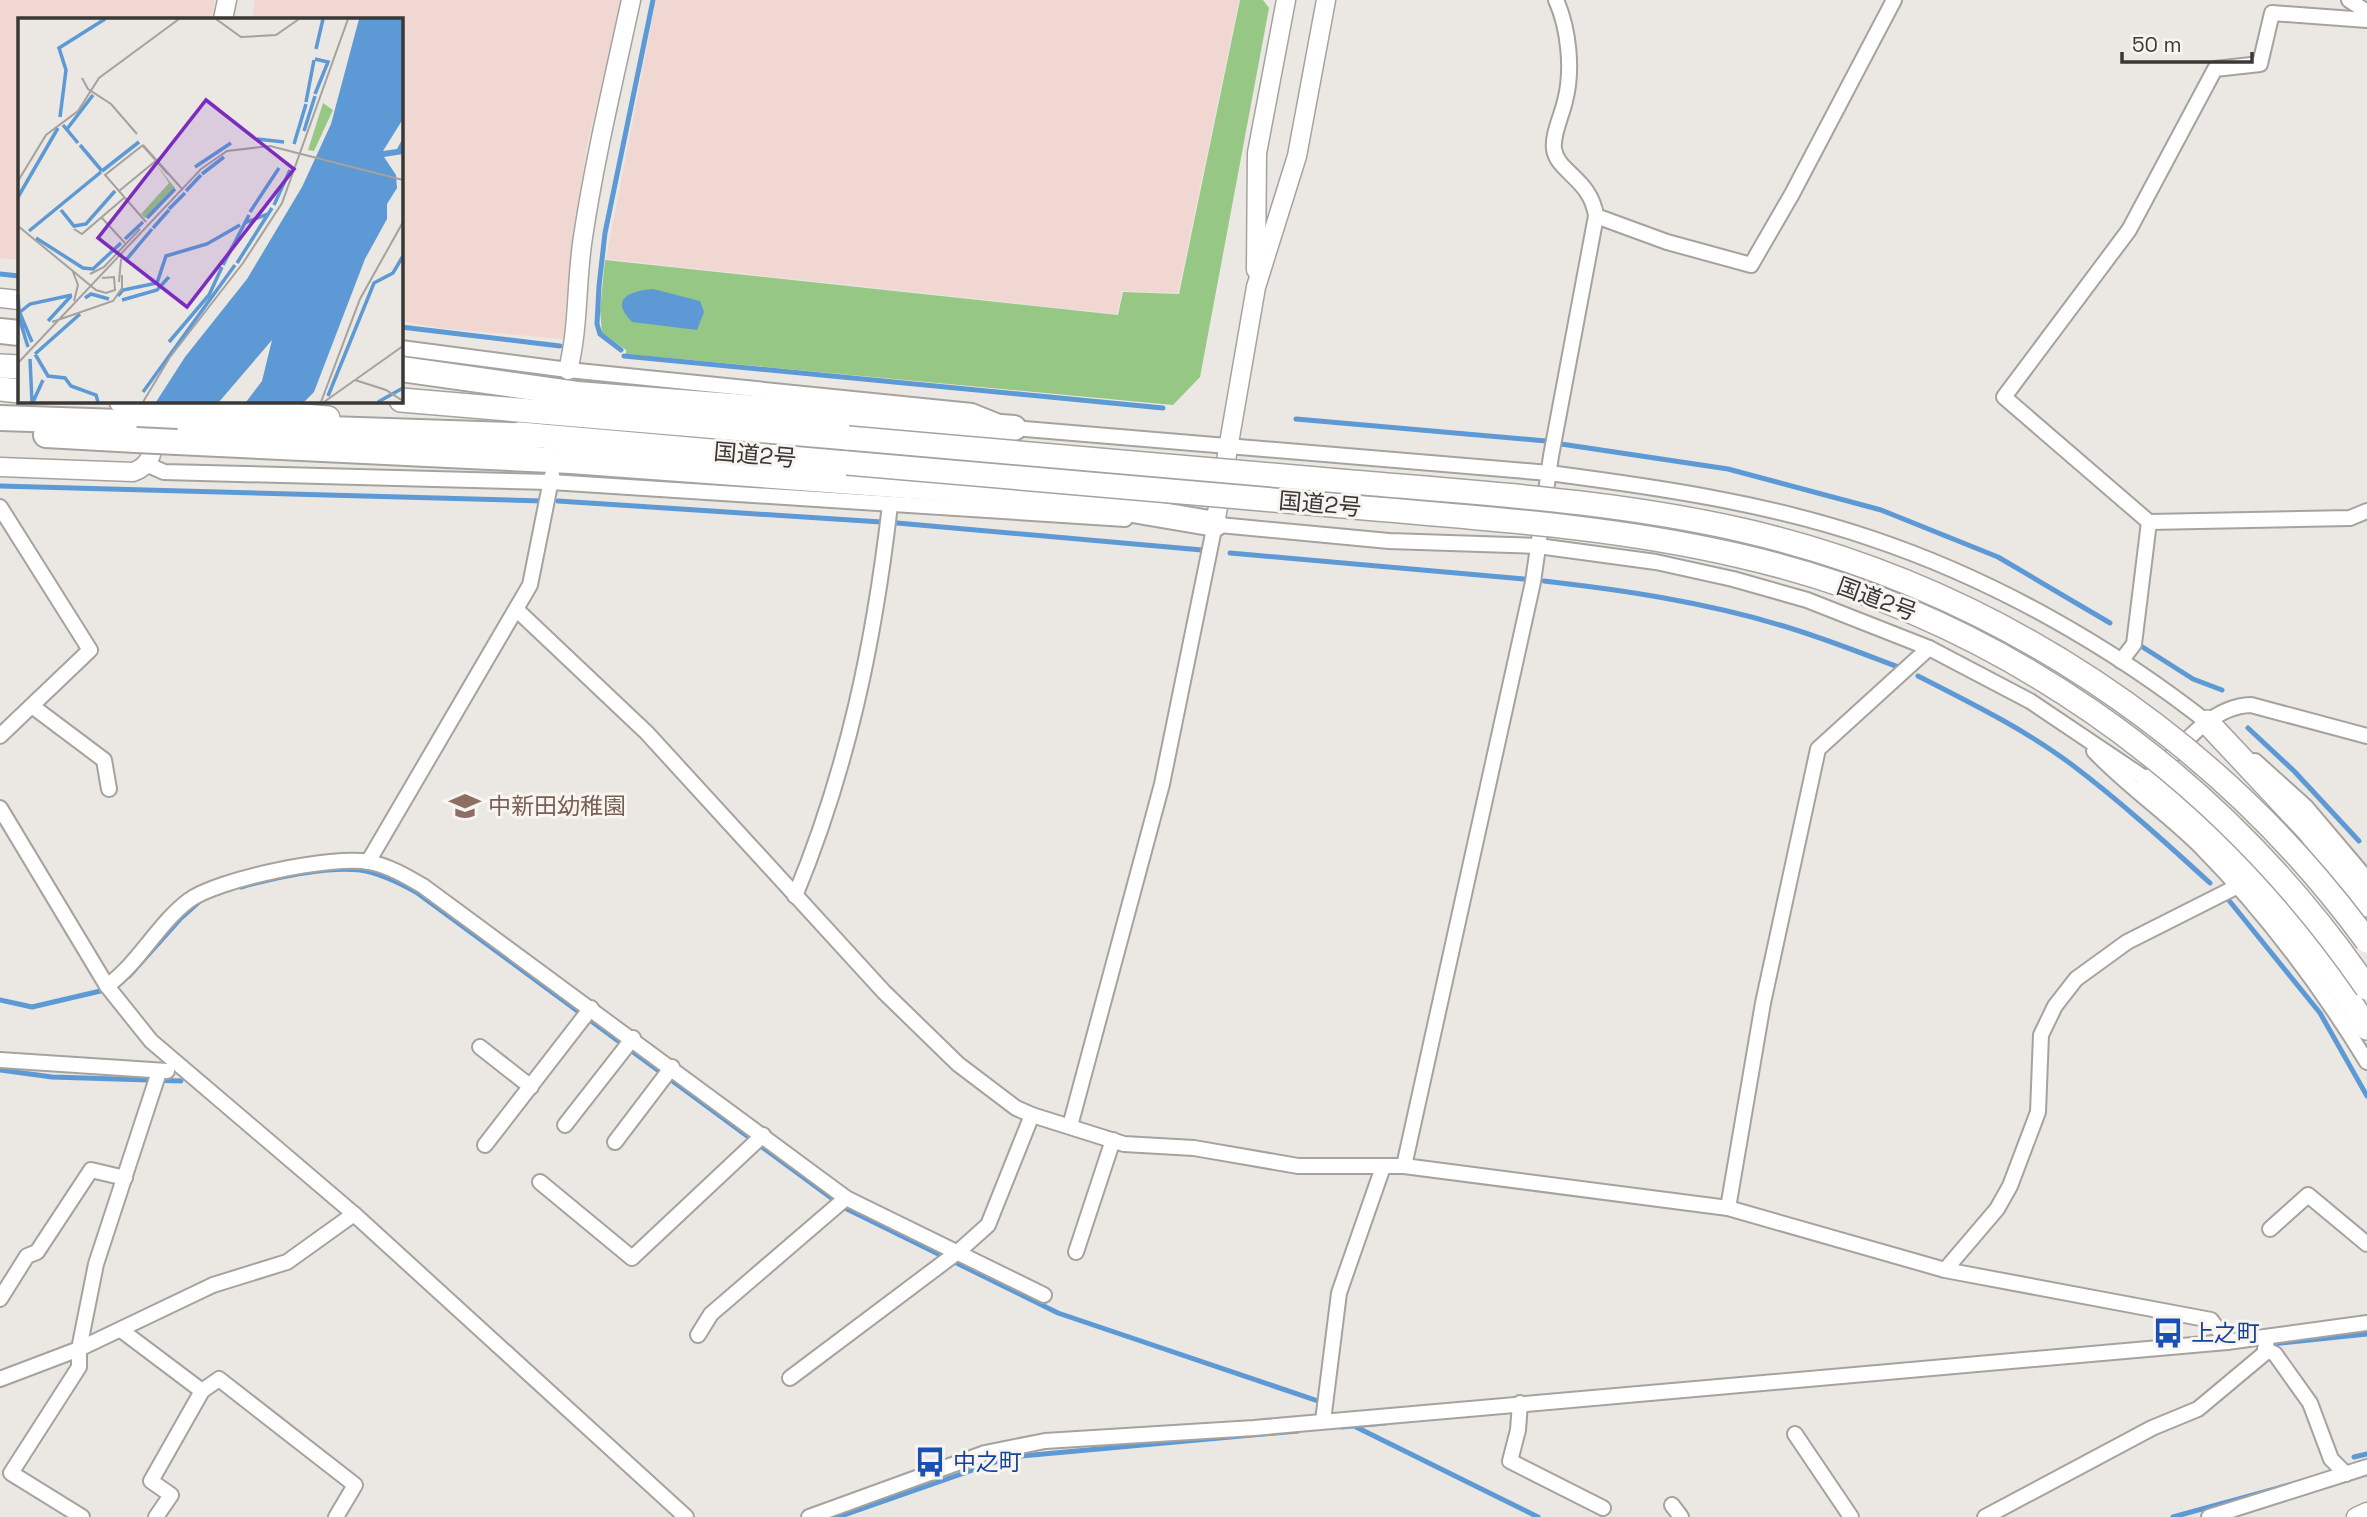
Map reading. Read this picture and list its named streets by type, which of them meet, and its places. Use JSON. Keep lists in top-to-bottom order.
{
  "streets": {
    "highway": ["国道2号"]
  },
  "places": {
    "school or university": ["中新田幼稚園"],
    "bus stop": ["上之町", "中之町"]
  },
  "scale_bar": "50 m"
}
